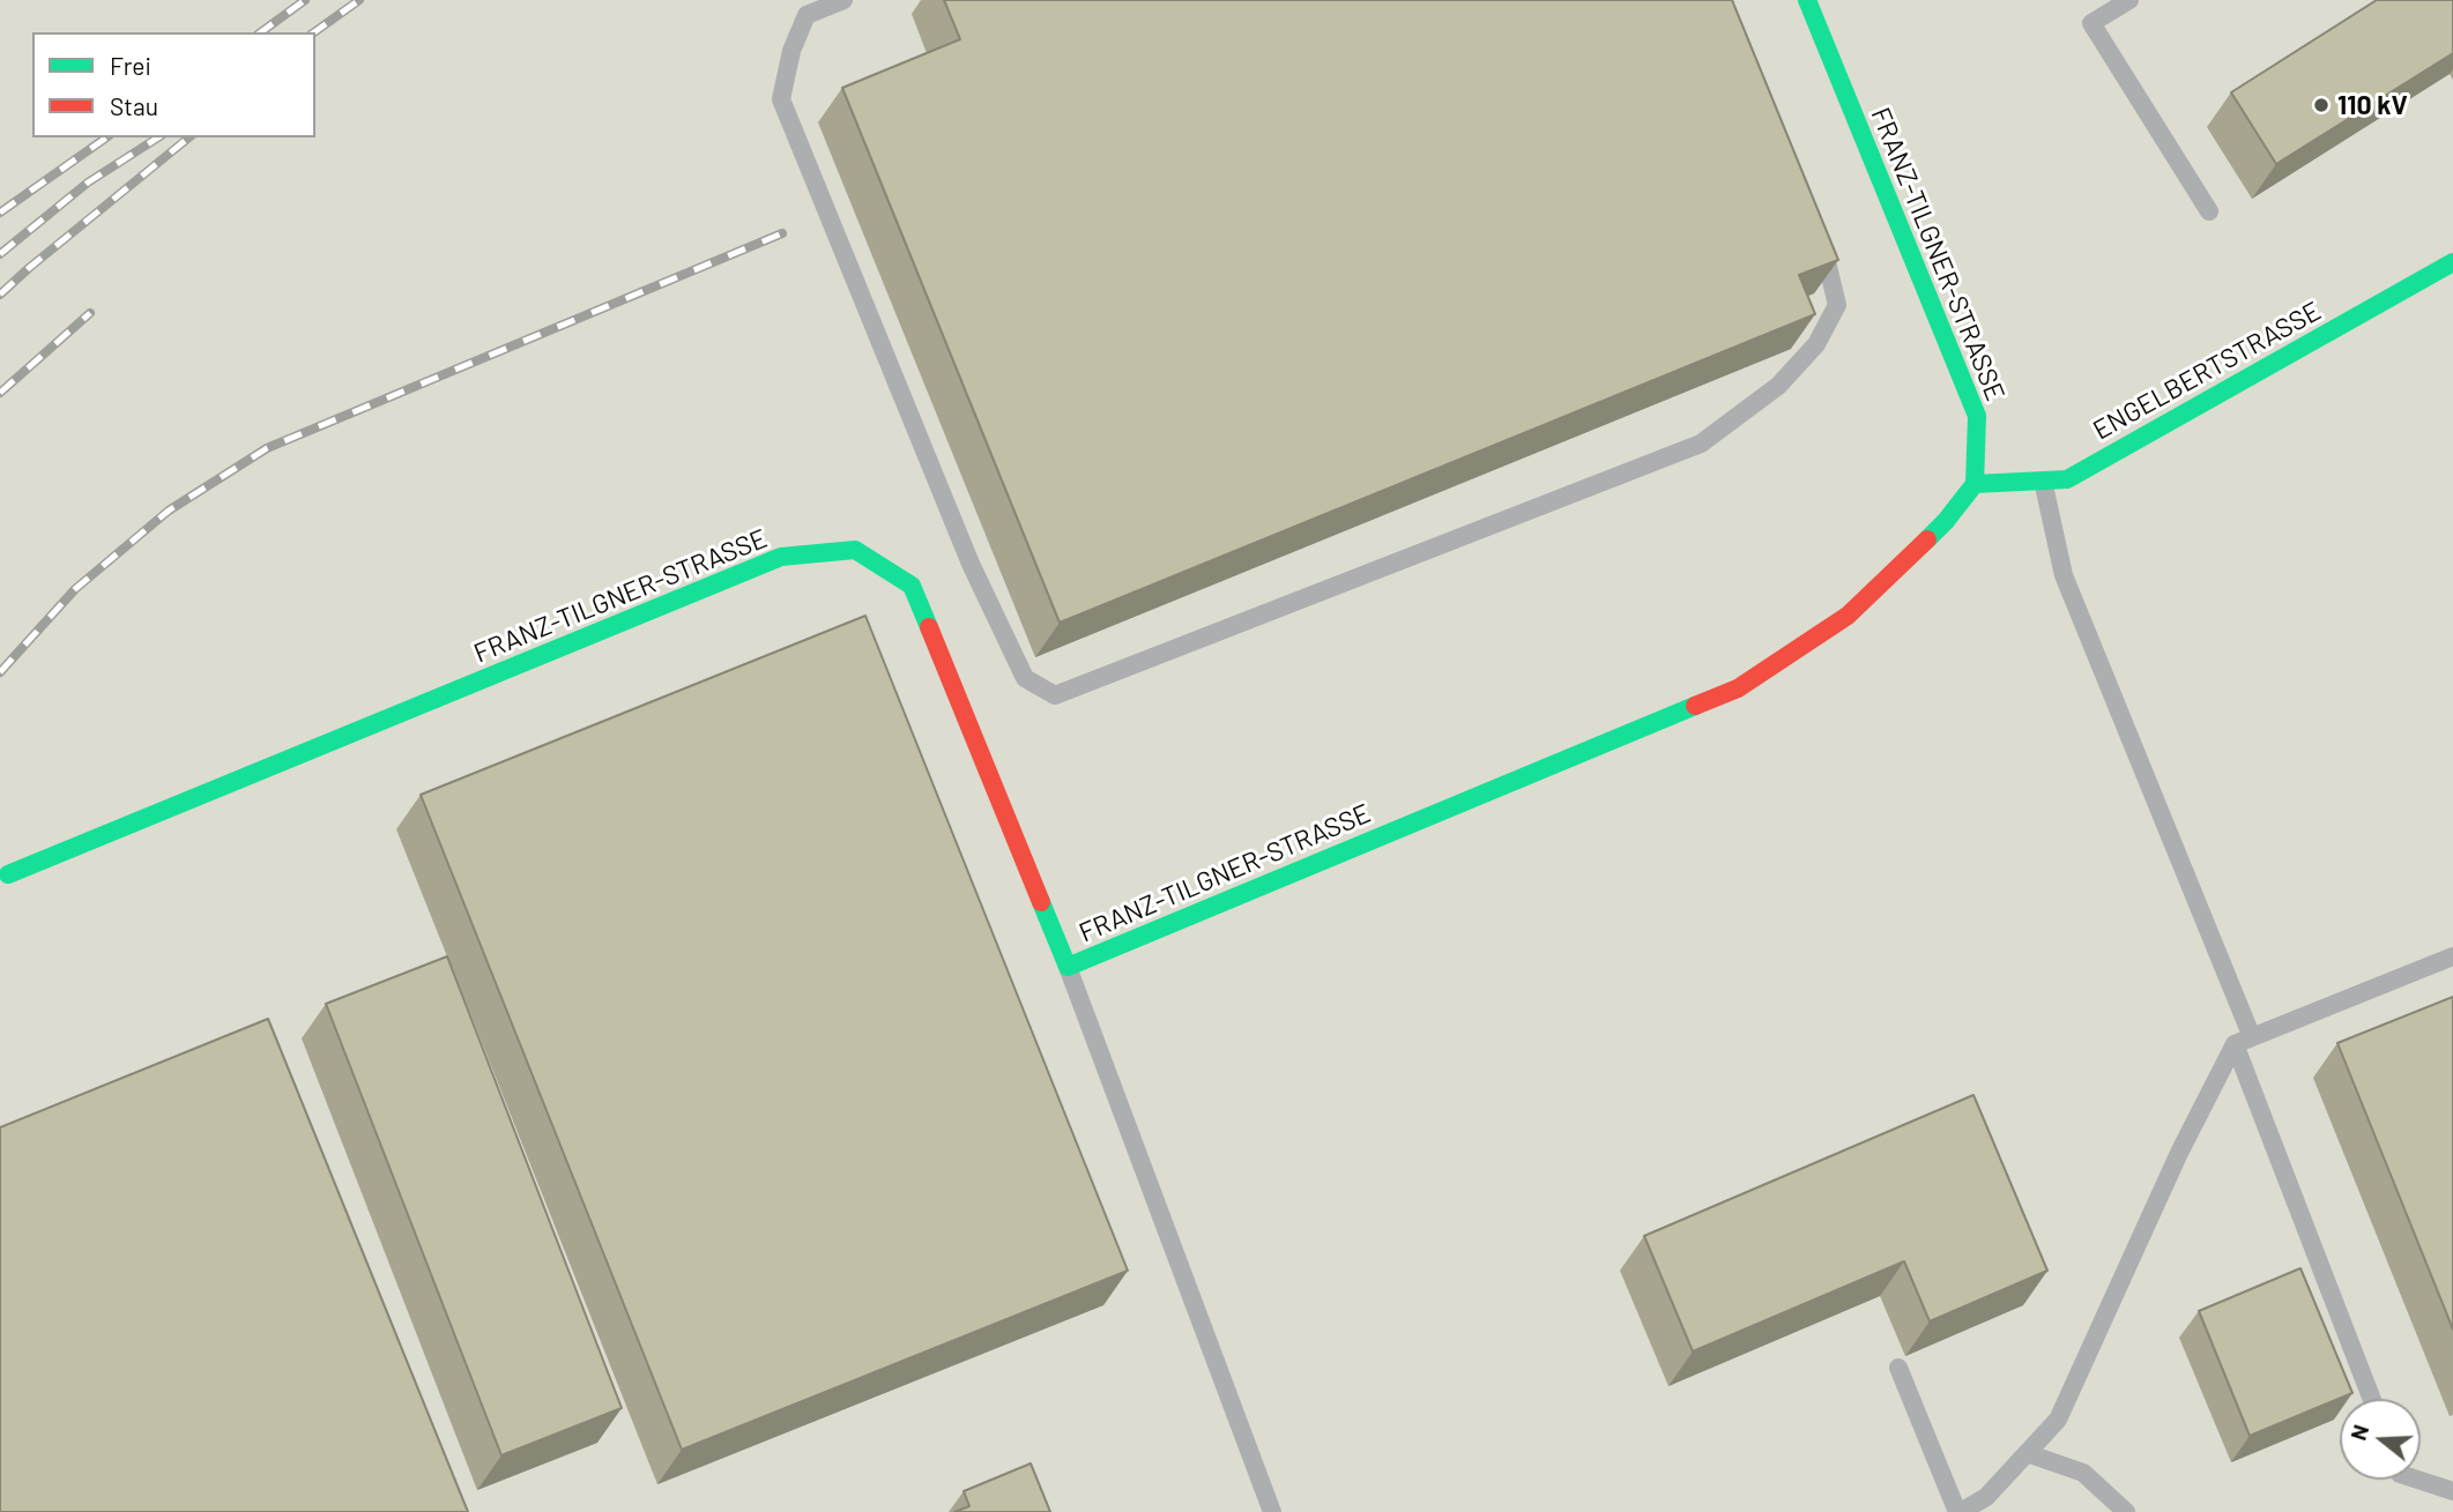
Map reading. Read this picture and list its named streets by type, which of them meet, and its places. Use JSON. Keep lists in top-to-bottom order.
{
  "streets": {
    "street": ["FRANZ-TILGNER-STRASSE", "ENGELBERTSTRASSE"]
  },
  "crossings": [
    ["FRANZ-TILGNER-STRASSE", "ENGELBERTSTRASSE"]
  ],
  "places": ["110 kV"],
  "legend": ["Frei", "Stau"],
  "north": "left"
}
